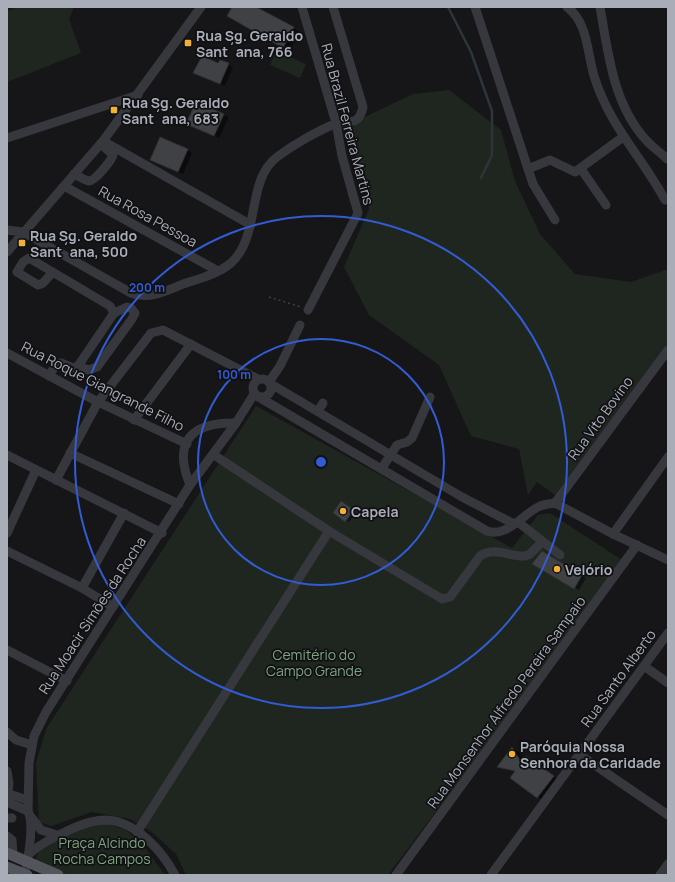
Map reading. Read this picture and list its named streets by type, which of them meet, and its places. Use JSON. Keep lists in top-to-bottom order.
{
  "streets": {
    "street": [
      "Rua Brazil Ferreira Martins",
      "Rua Rosa Pessoa",
      "Rua Roque Giangrande Filho",
      "Rua Vito Bovino",
      "Rua Moacir Simões da Rocha",
      "Rua Santo Alberto",
      "Rua Monsenhor Alfredo Pereira Sampaio"
    ]
  },
  "parks": ["Cemitério do Campo Grande", "Praça Alcindo Rocha Campos"],
  "places": {
    "transit": ["Rua Sg. Geraldo Sant´ana, 766", "Rua Sg. Geraldo Sant´ana, 683", "Rua Sg. Geraldo Sant´ana, 500"],
    "other": ["Capela", "Velório", "Paróquia Nossa Senhora da Caridade"]
  },
  "rings": ["200 m", "100 m"]
}
